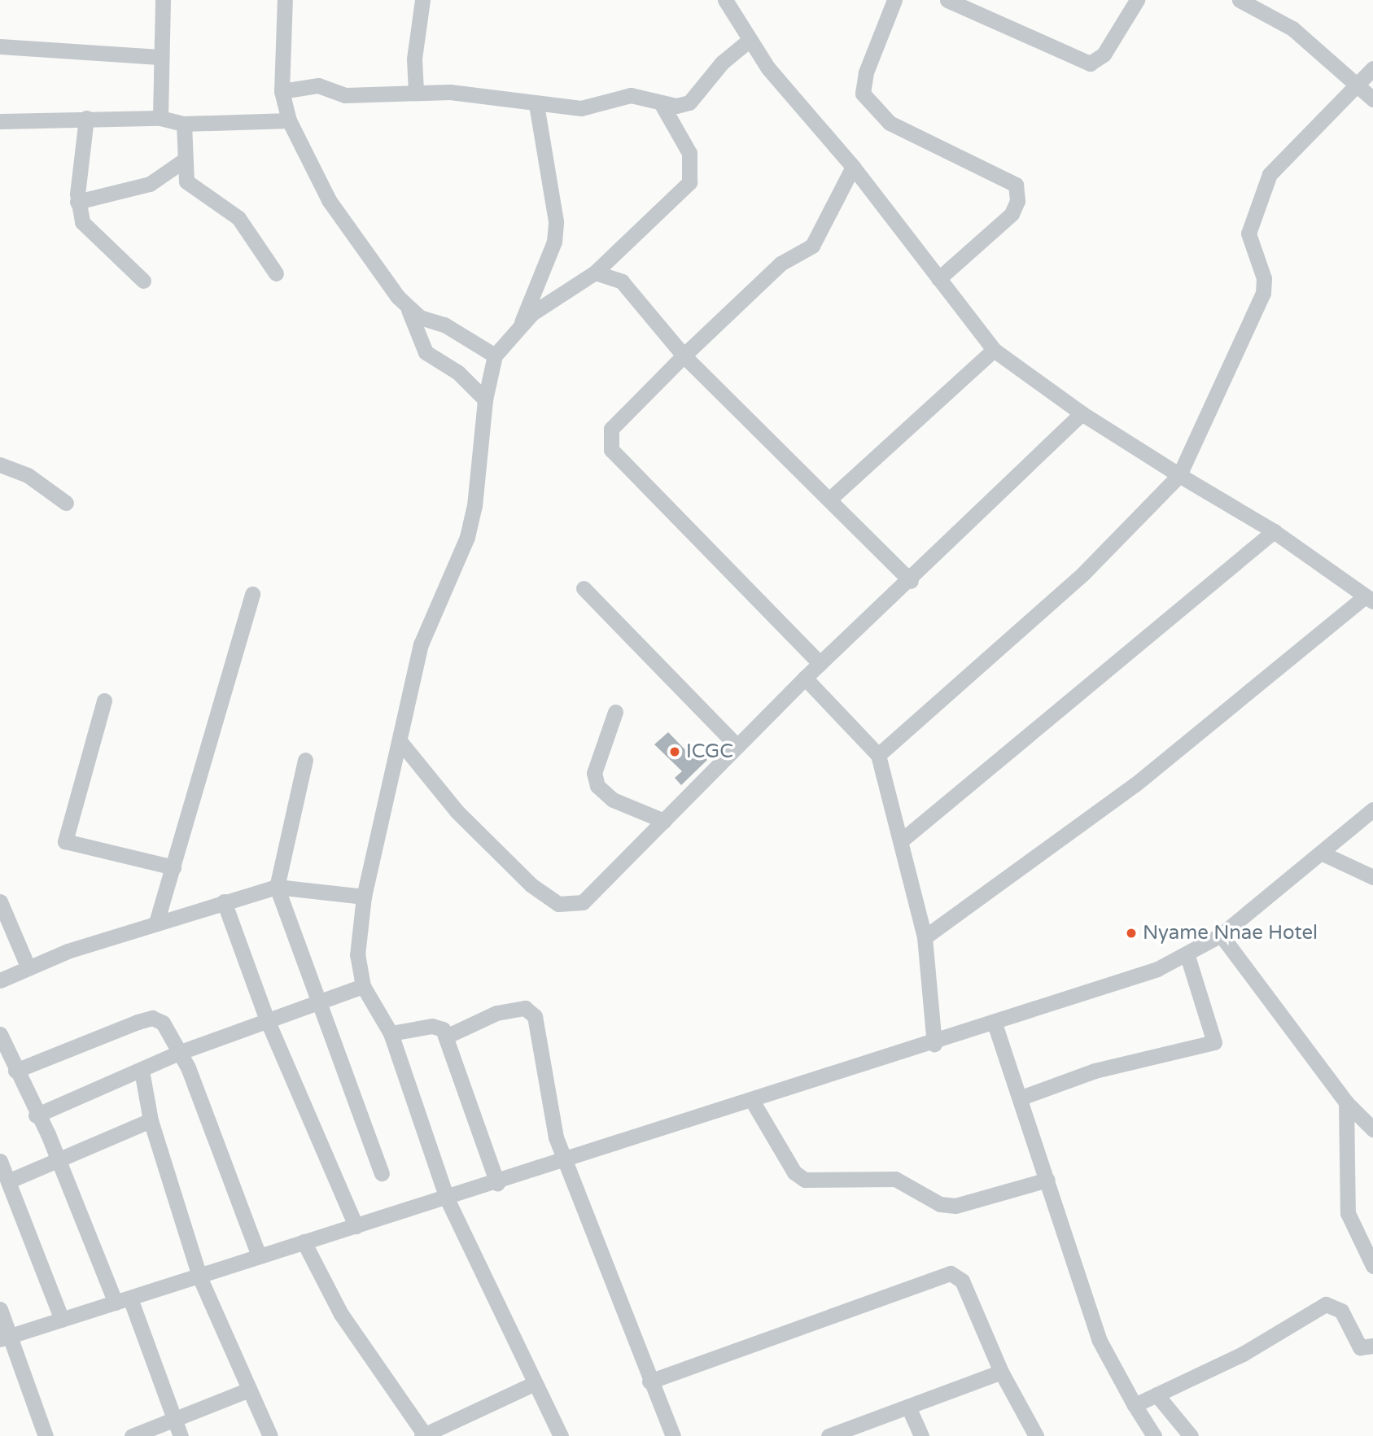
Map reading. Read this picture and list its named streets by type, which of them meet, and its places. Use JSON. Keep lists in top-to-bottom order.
{
  "places": ["ICGC", "Nyame Nnae Hotel"]
}
